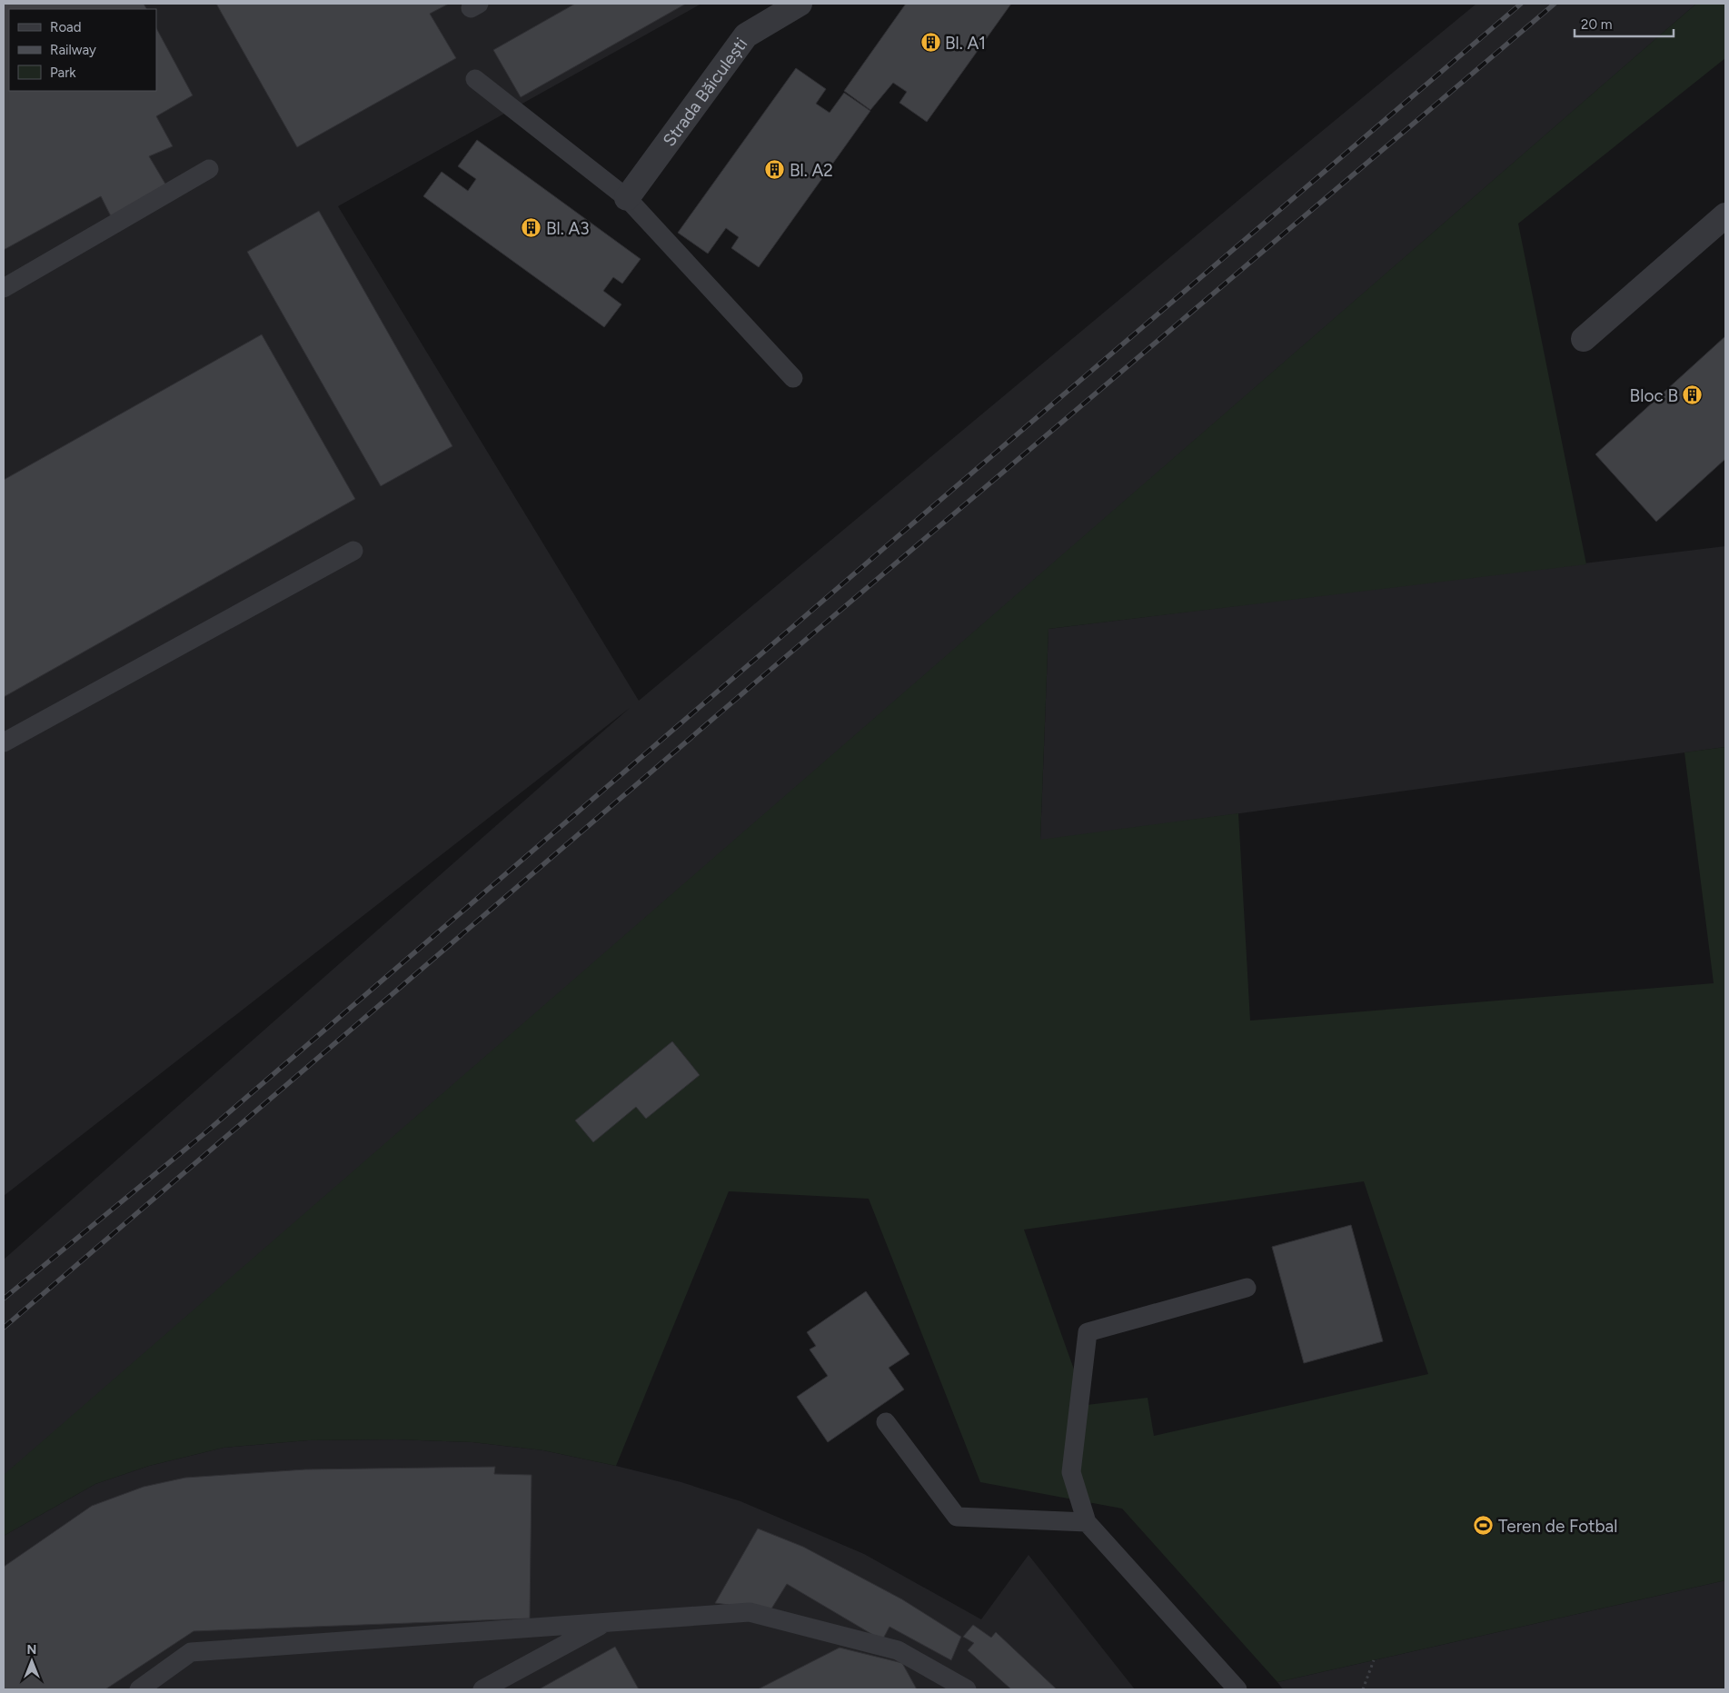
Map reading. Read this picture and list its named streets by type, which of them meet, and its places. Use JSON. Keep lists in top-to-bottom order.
{
  "streets": {
    "street": ["Strada Băiculești"]
  },
  "places": {
    "building": [
      "Bl. A1",
      "Bl. A2",
      "Bl. A3",
      "Bloc B"
    ],
    "sports": ["Teren de Fotbal"]
  },
  "legend": ["Road", "Railway", "Park"],
  "scale_bar": "20 m",
  "north": "top"
}
